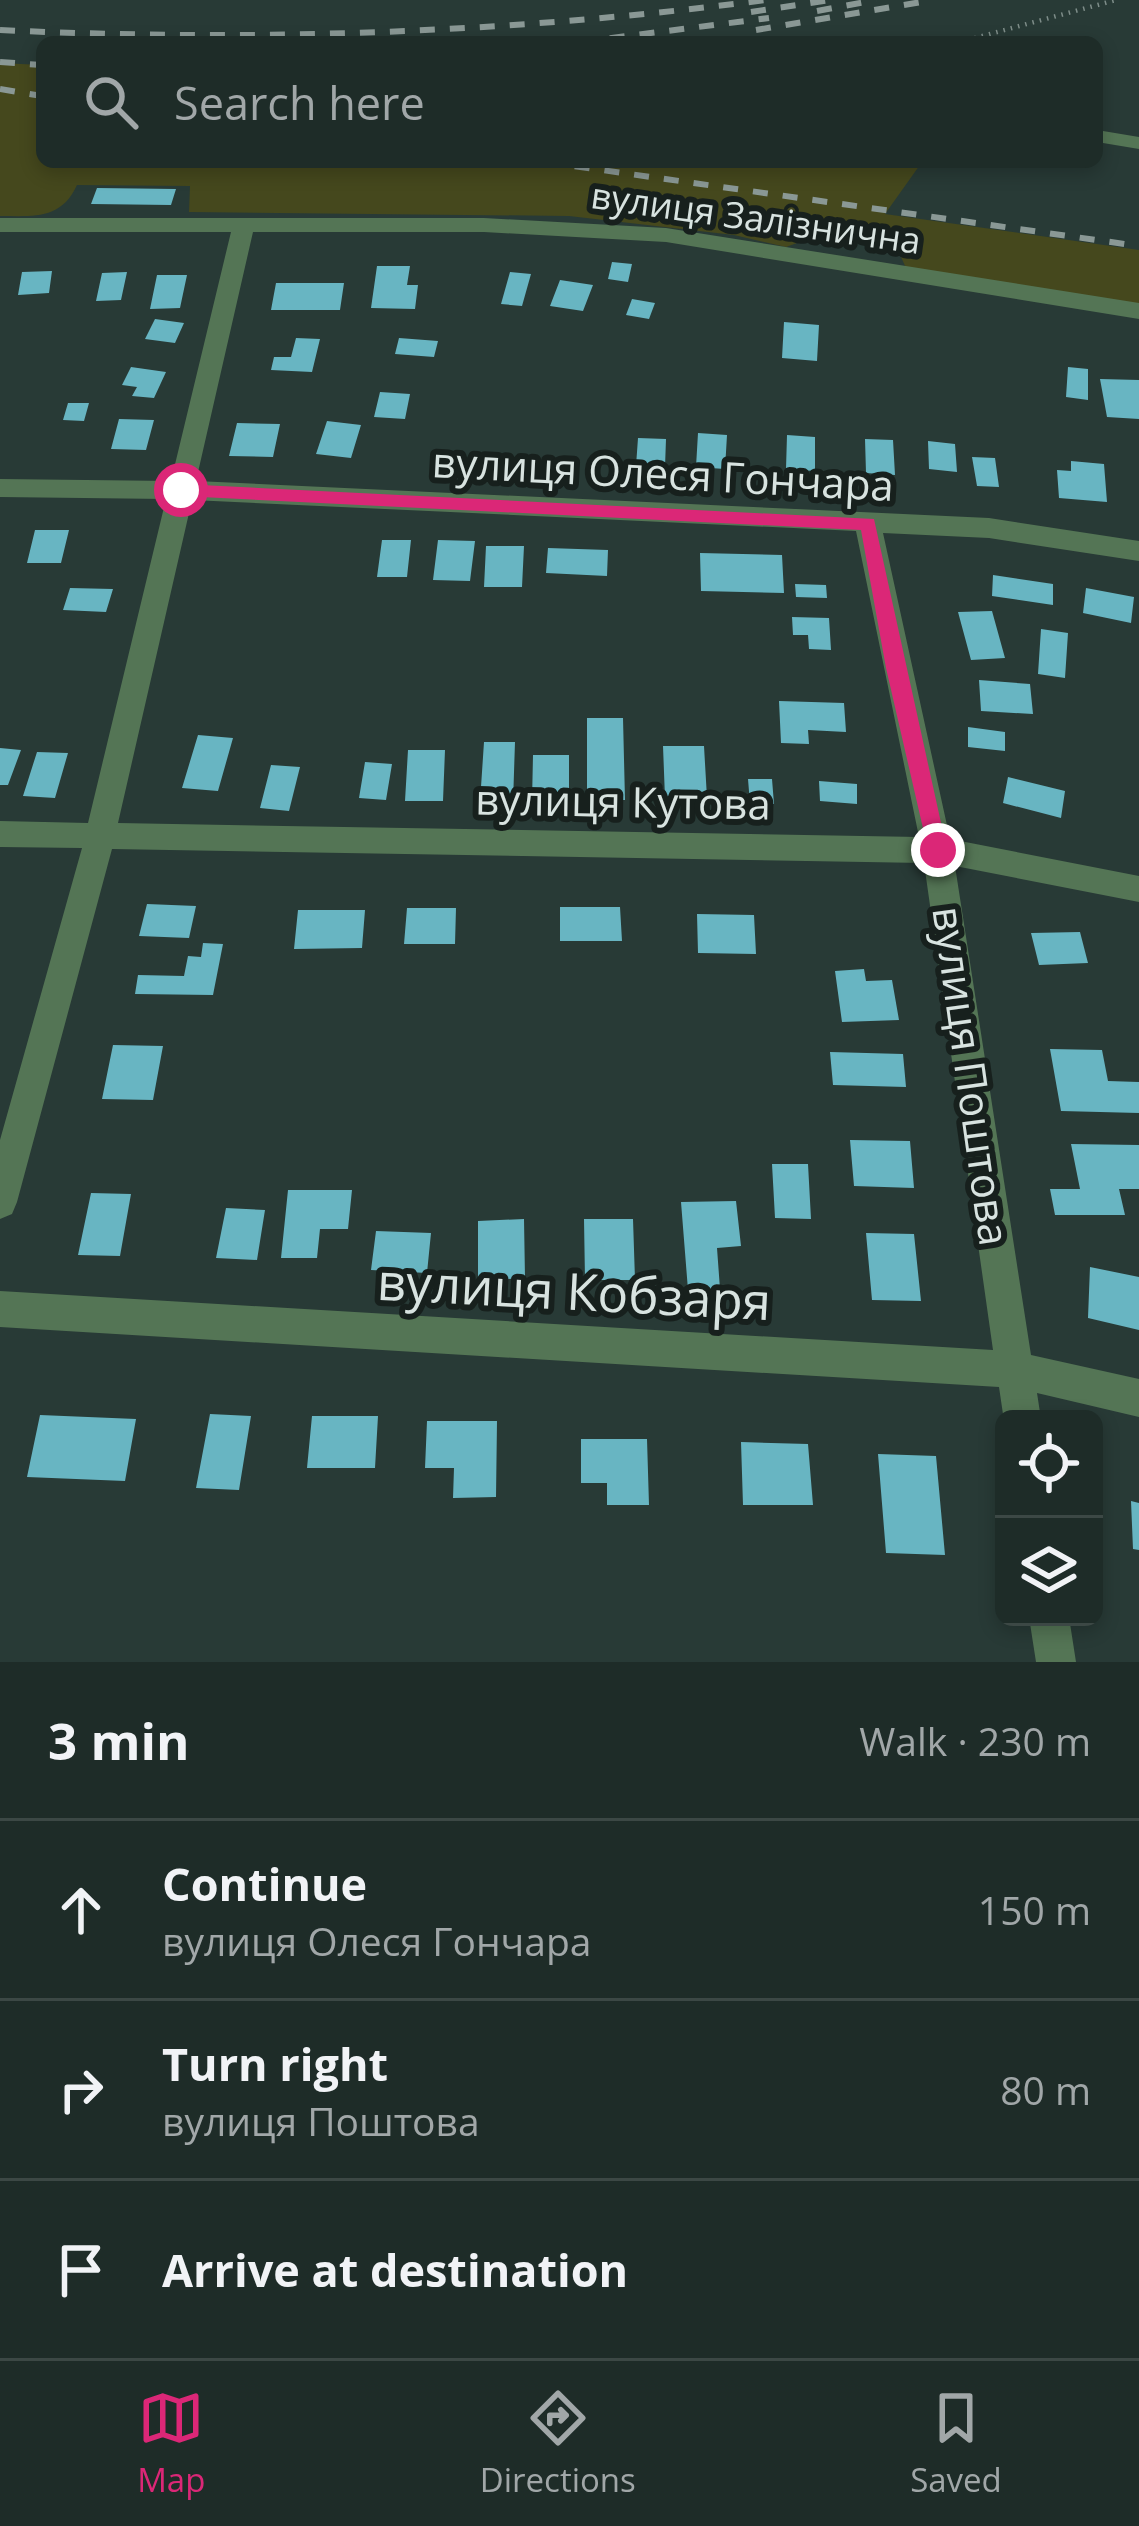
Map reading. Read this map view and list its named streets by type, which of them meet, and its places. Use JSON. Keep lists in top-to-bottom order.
{
  "streets": {
    "street": [
      "вулиця Залізнична",
      "вулиця Олеся Гончара",
      "вулиця Кутова",
      "вулиця Поштова",
      "вулиця Кобзаря"
    ]
  },
  "crossings": [
    ["вулиця Олеся Гончара", "вулиця Поштова"],
    ["вулиця Кутова", "вулиця Поштова"],
    ["вулиця Поштова", "вулиця Кобзаря"]
  ],
  "page": {
    "search": "Search here",
    "heading": ["3 min", "Walk · 230 m"],
    "list": [
      ["Continue", "вулиця Олеся Гончара", "150 m"],
      ["Turn right", "вулиця Поштова", "80 m"],
      "Arrive at destination"
    ],
    "nav": ["Map", "Directions", "Saved"]
  }
}
